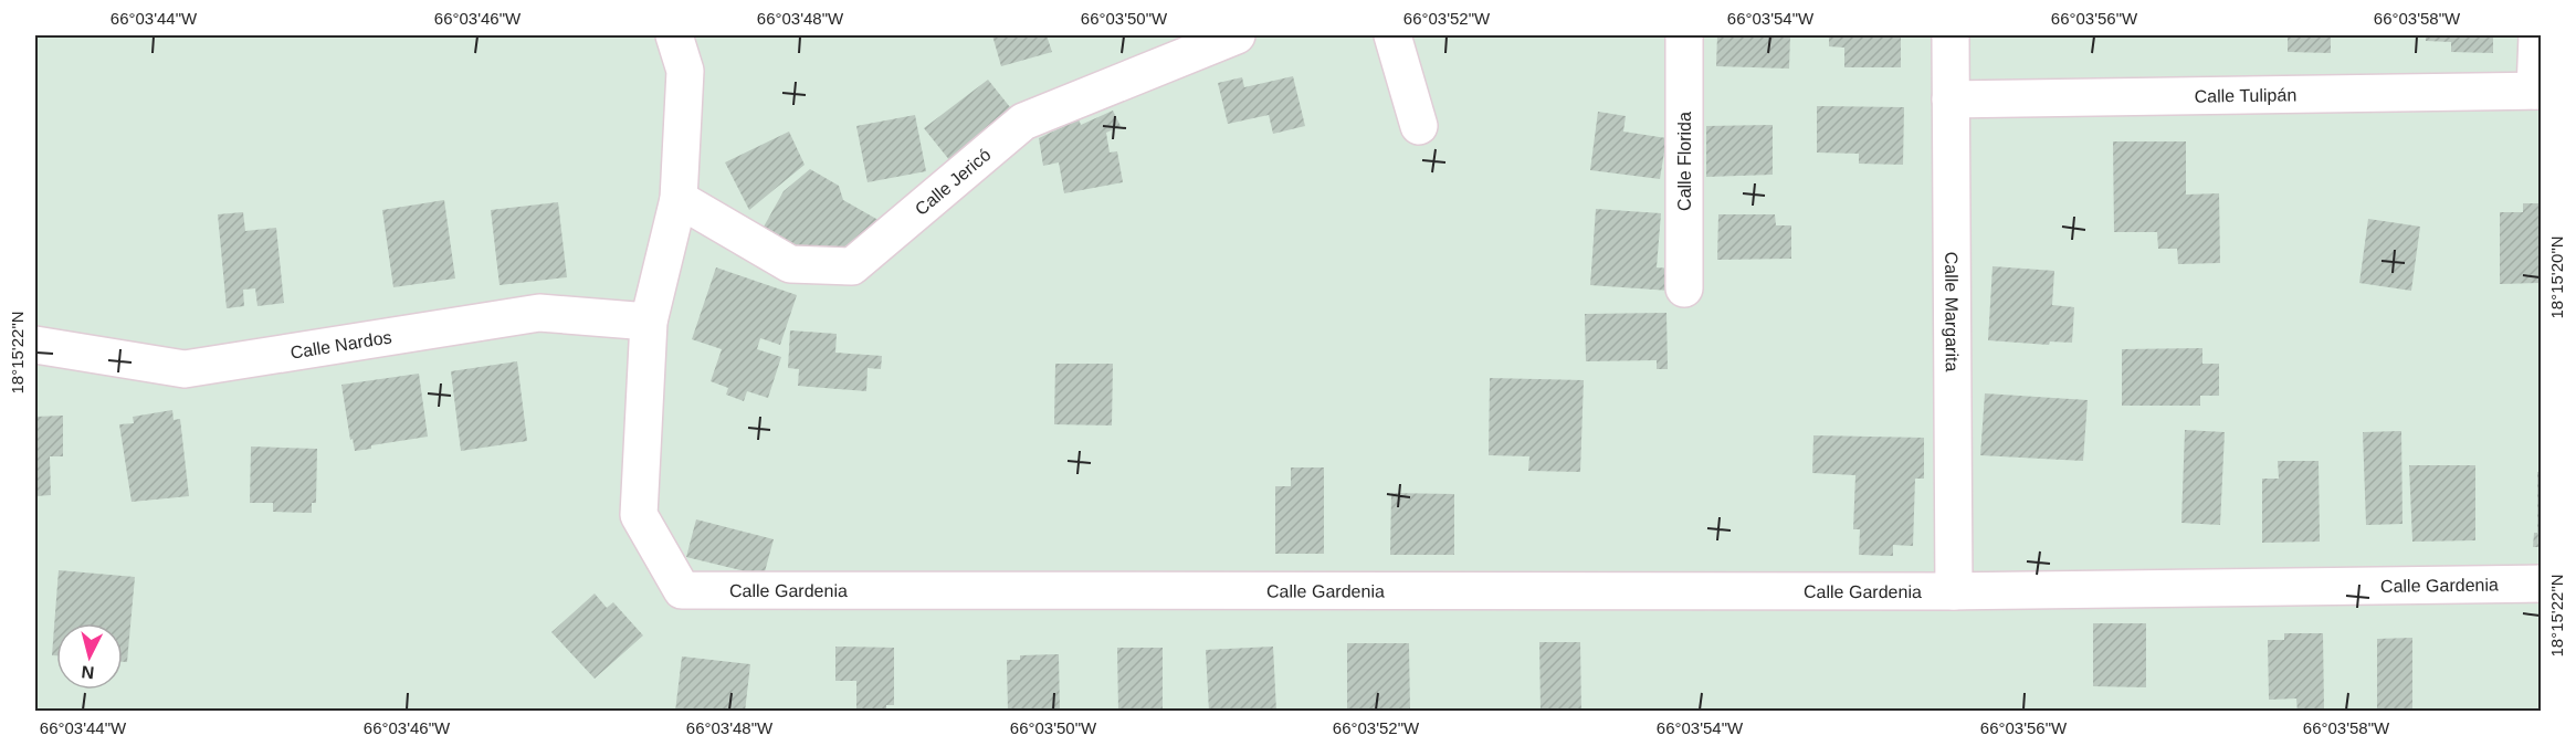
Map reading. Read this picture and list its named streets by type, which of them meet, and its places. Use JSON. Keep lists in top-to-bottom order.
{
  "streets": {
    "street": [
      "Calle Tulipán",
      "Calle Florida",
      "Calle Jericó",
      "Calle Margarita",
      "Calle Nardos",
      "Calle Gardenia"
    ]
  },
  "crossings": [
    ["Calle Tulipán", "Calle Margarita"],
    ["Calle Jericó", "Calle Gardenia"],
    ["Calle Margarita", "Calle Gardenia"],
    ["Calle Nardos", "Calle Gardenia"]
  ],
  "north": "bottom",
  "coordinates": [
    "66°03'44\"W",
    "66°03'46\"W",
    "66°03'48\"W",
    "66°03'50\"W",
    "66°03'52\"W",
    "66°03'54\"W",
    "66°03'56\"W",
    "66°03'58\"W",
    "18°15'20\"N",
    "18°15'22\"N"
  ]
}
